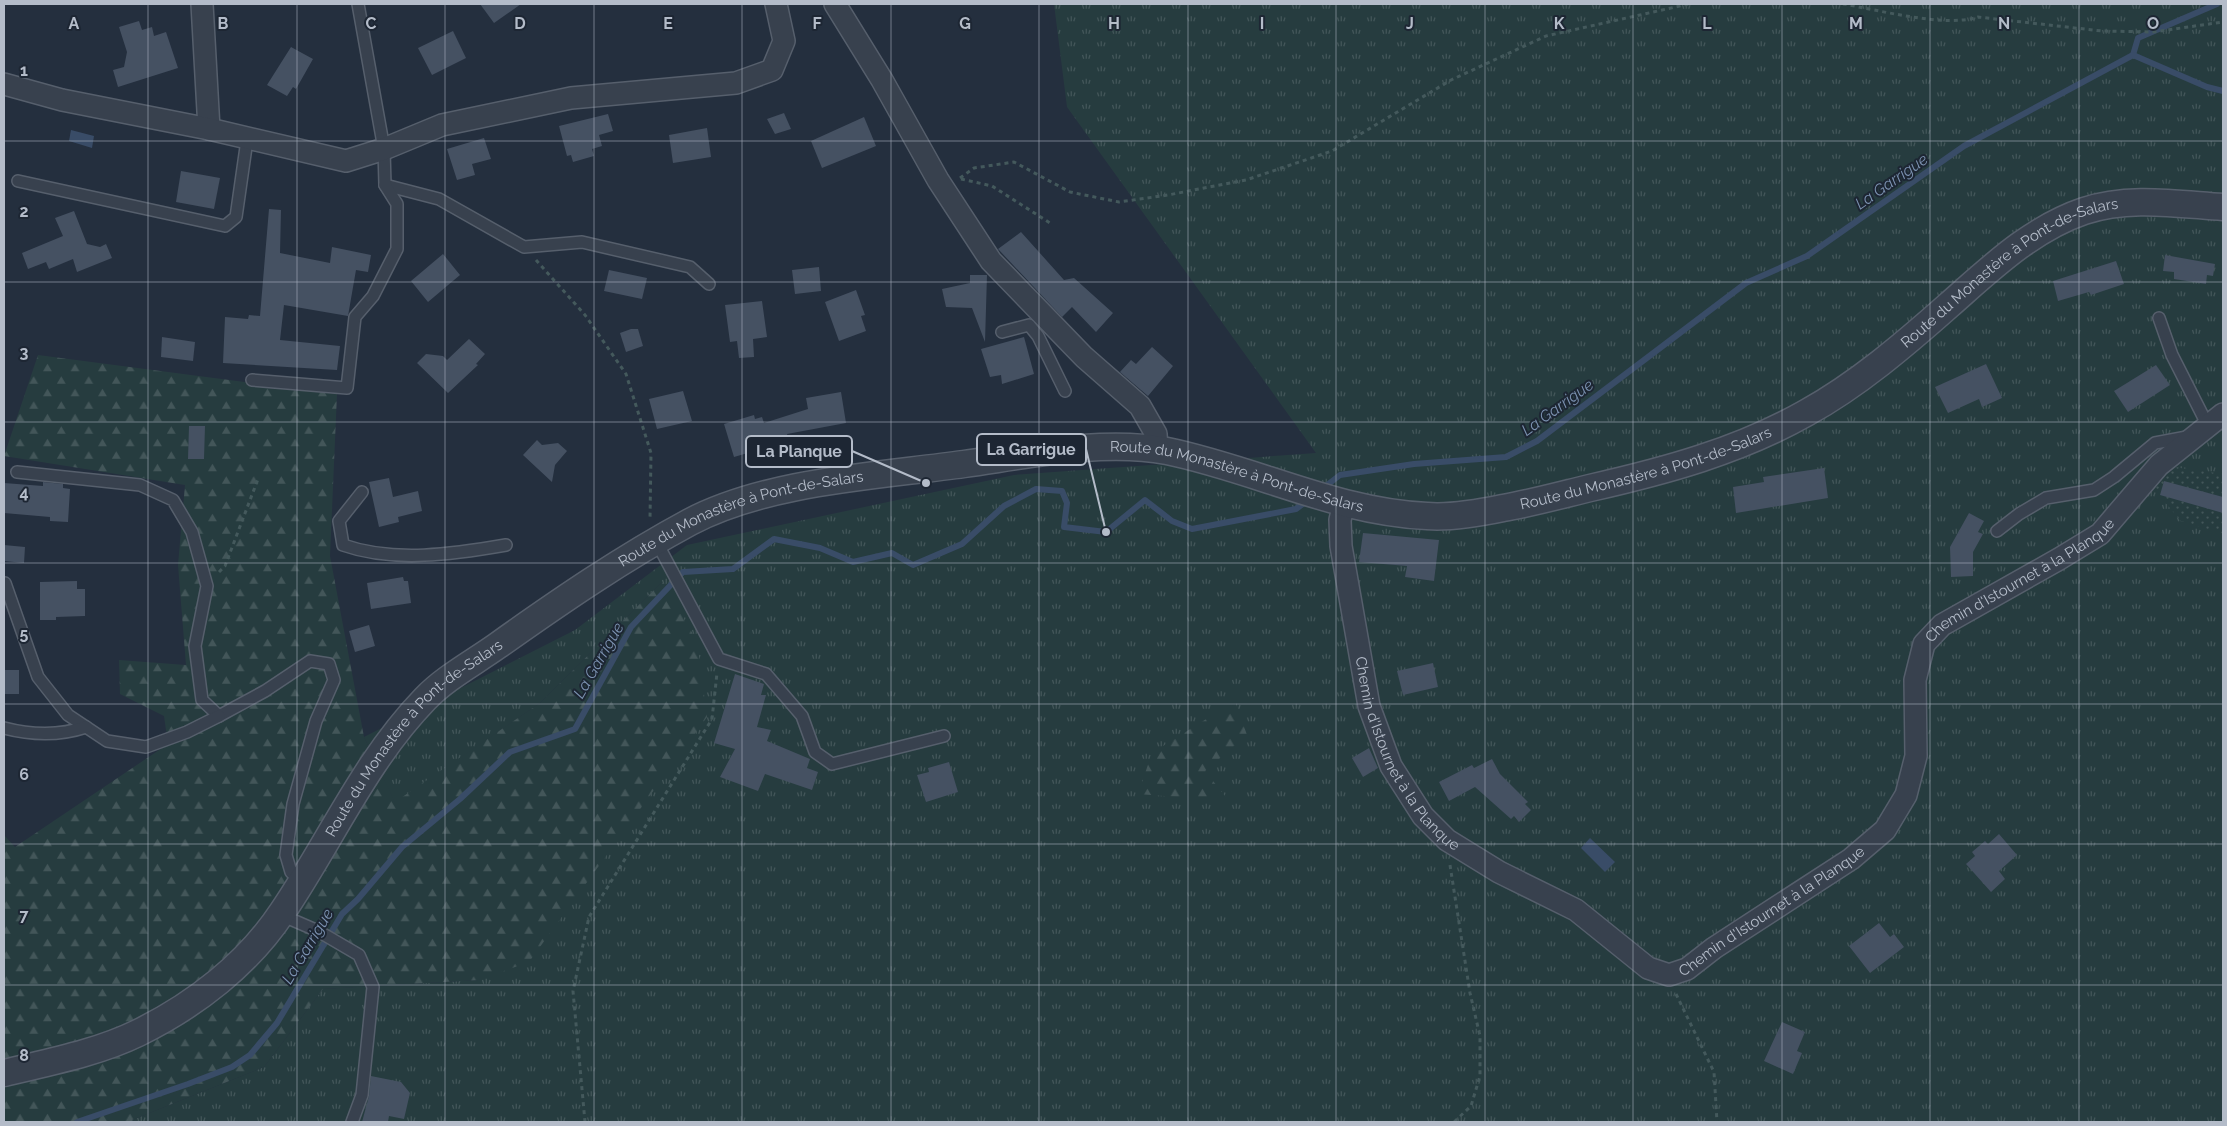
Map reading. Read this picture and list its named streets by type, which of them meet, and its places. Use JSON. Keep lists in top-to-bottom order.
{
  "streets": {
    "street": ["Route du Monastère à Pont-de-Salars", "Chemin d'Istournet à la Planque"]
  },
  "crossings": [
    ["Route du Monastère à Pont-de-Salars", "Chemin d'Istournet à la Planque"]
  ],
  "water": ["La Garrigue"],
  "places": ["La Planque", "La Garrigue"],
  "grid": {
    "columns": [
      "A",
      "B",
      "C",
      "D",
      "E",
      "F",
      "G",
      "H",
      "I",
      "J",
      "K",
      "L",
      "M",
      "N",
      "O"
    ],
    "rows": [
      "1",
      "2",
      "3",
      "4",
      "5",
      "6",
      "7",
      "8"
    ]
  }
}
